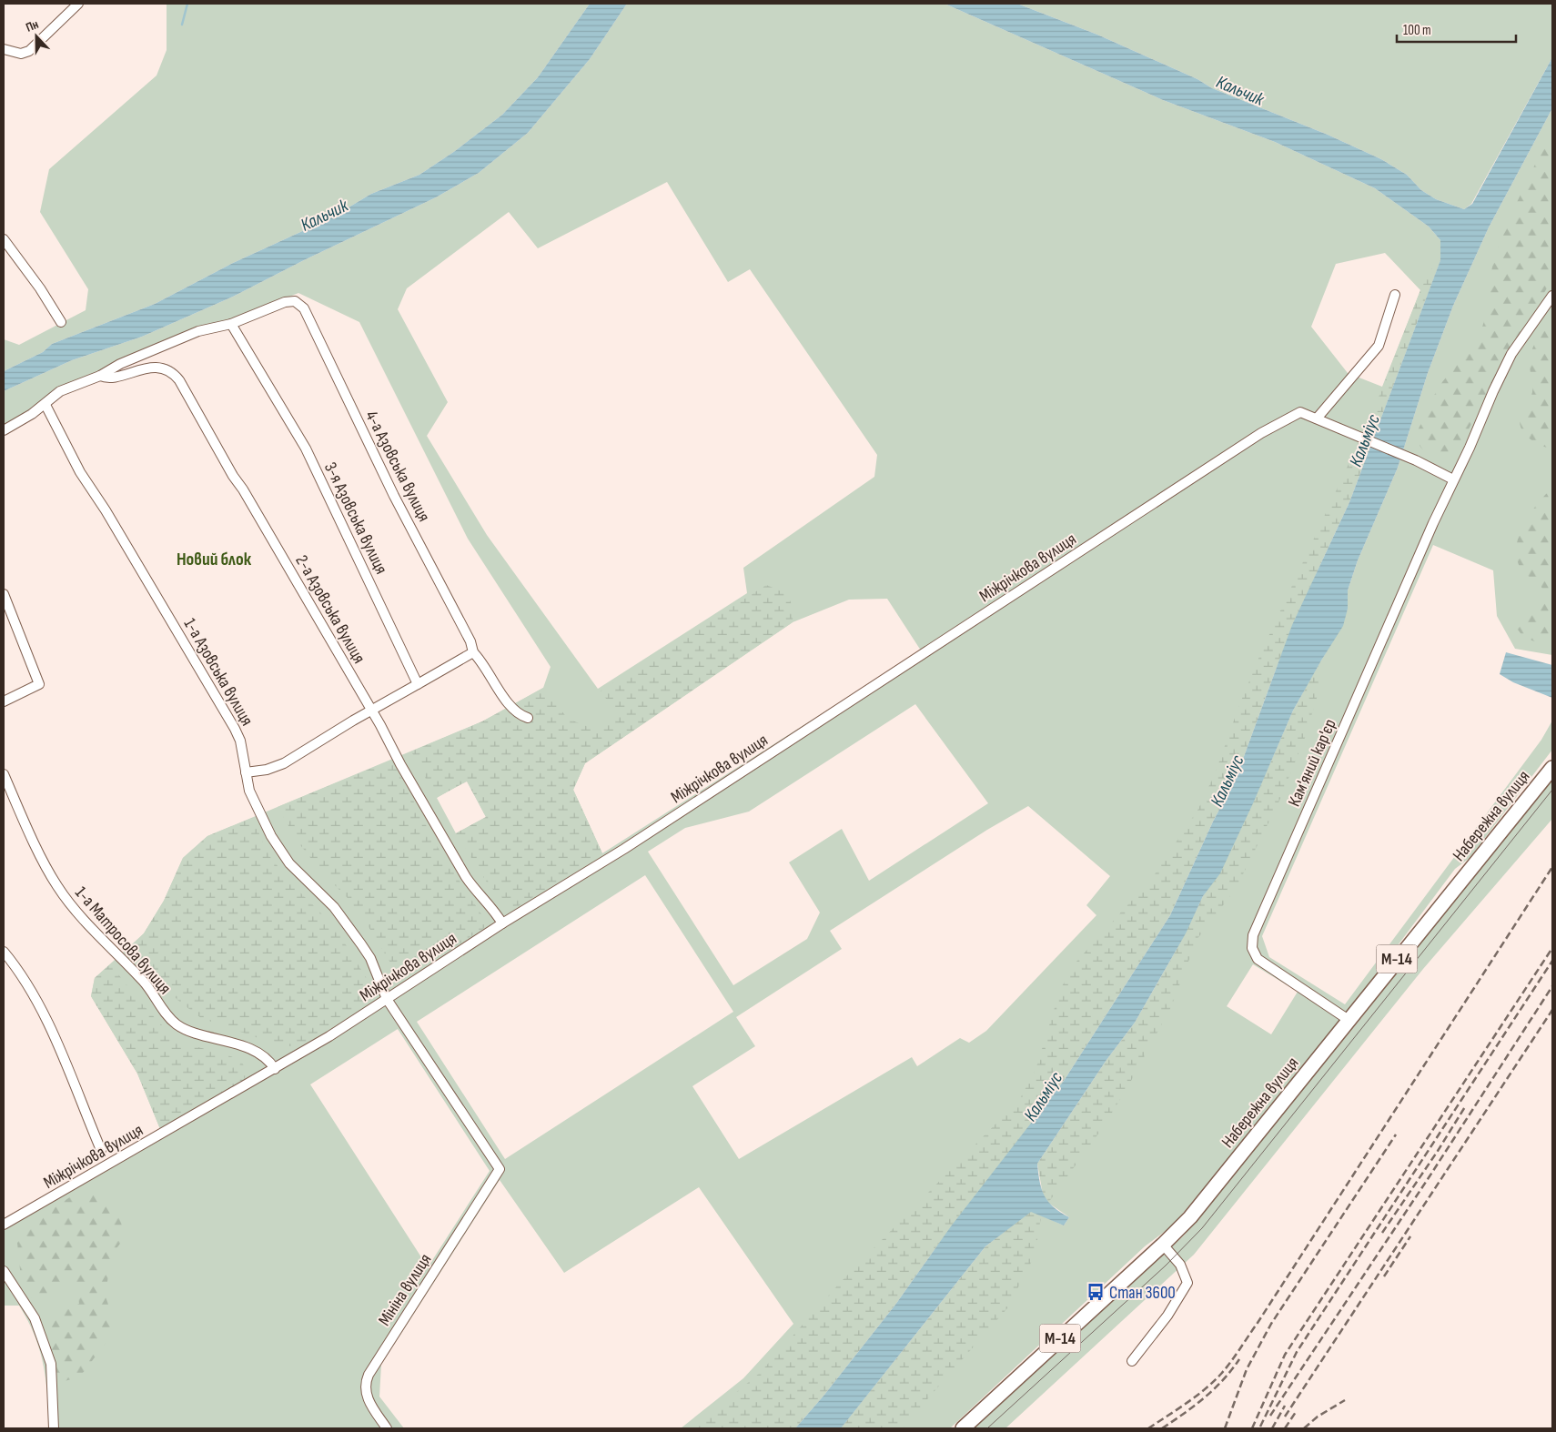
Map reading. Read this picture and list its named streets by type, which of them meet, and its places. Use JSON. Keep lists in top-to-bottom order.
{
  "streets": {
    "highway": ["Набережна вулиця", "М-14"],
    "street": [
      "4-а Азовська вулиця",
      "3-я Азовська вулиця",
      "Міжрічкова вулиця",
      "2-а Азовська вулиця",
      "1-а Азовська вулиця",
      "Кам'яний кар'єр",
      "1-а Матросова вулиця",
      "Мініна вулиця"
    ]
  },
  "crossings": [
    ["4-а Азовська вулиця", "3-я Азовська вулиця"],
    ["Міжрічкова вулиця", "2-а Азовська вулиця"],
    ["Міжрічкова вулиця", "1-а Азовська вулиця"],
    ["Міжрічкова вулиця", "Кам'яний кар'єр"],
    ["Міжрічкова вулиця", "1-а Матросова вулиця"],
    ["1-а Азовська вулиця", "Мініна вулиця"],
    ["Кам'яний кар'єр", "Набережна вулиця"]
  ],
  "districts": ["Новий блок"],
  "water": ["Кальчик", "Кальміус"],
  "places": {
    "bus stop": ["Стан 3600"]
  },
  "scale_bar": "100 m",
  "north": "top"
}
